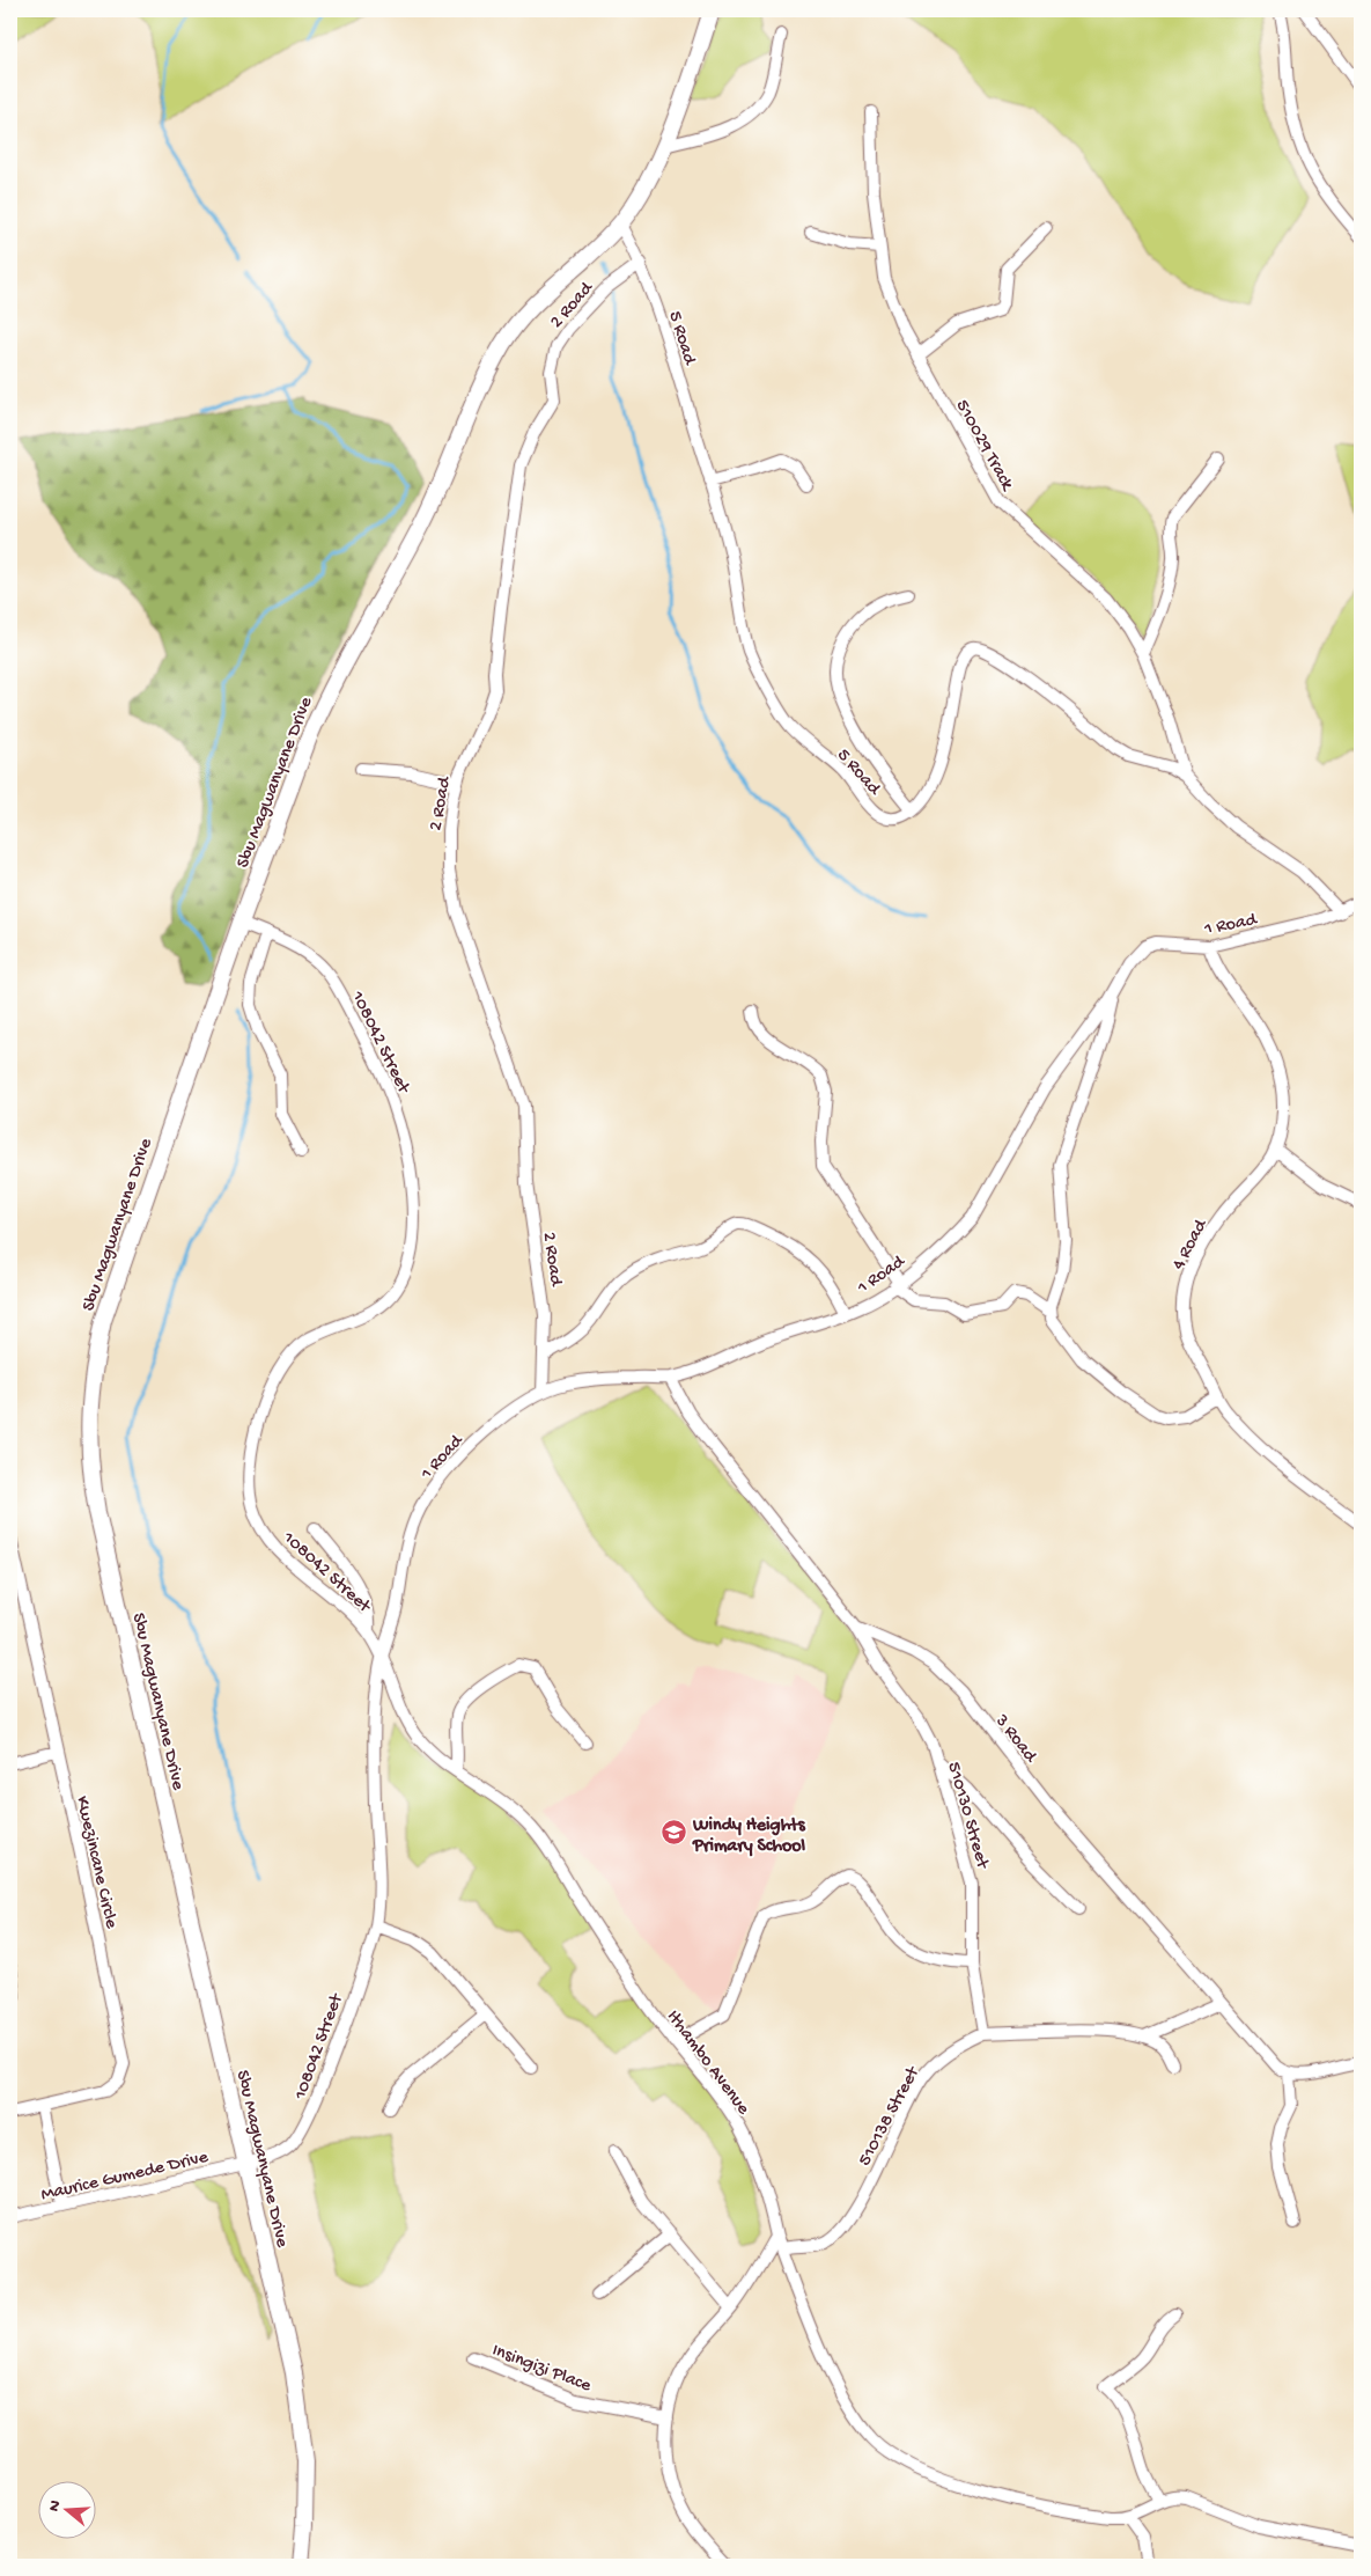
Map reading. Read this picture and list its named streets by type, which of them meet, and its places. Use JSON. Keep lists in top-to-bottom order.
{
  "streets": {
    "main road": ["Sbu Magwanyane Drive"],
    "street": [
      "2 Road",
      "5 Road",
      "510029 Track",
      "1 Road",
      "108042 Street",
      "4 Road",
      "3 Road",
      "510130 Street",
      "Kwezincane Circle",
      "Ithambo Avenue",
      "510138 Street",
      "Maurice Gumede Drive",
      "Insingizi Place"
    ]
  },
  "crossings": [
    ["2 Road", "5 Road"],
    ["2 Road", "1 Road"],
    ["5 Road", "Sbu Magwanyane Drive"],
    ["Sbu Magwanyane Drive", "108042 Street"],
    ["Sbu Magwanyane Drive", "Maurice Gumede Drive"],
    ["1 Road", "108042 Street"],
    ["1 Road", "4 Road"],
    ["1 Road", "3 Road"],
    ["1 Road", "Ithambo Avenue"],
    ["108042 Street", "Ithambo Avenue"],
    ["108042 Street", "Maurice Gumede Drive"],
    ["3 Road", "510130 Street"],
    ["510130 Street", "510138 Street"],
    ["Ithambo Avenue", "510138 Street"]
  ],
  "places": {
    "school or university": ["Windy Heights Primary School"]
  },
  "north": "left"
}
